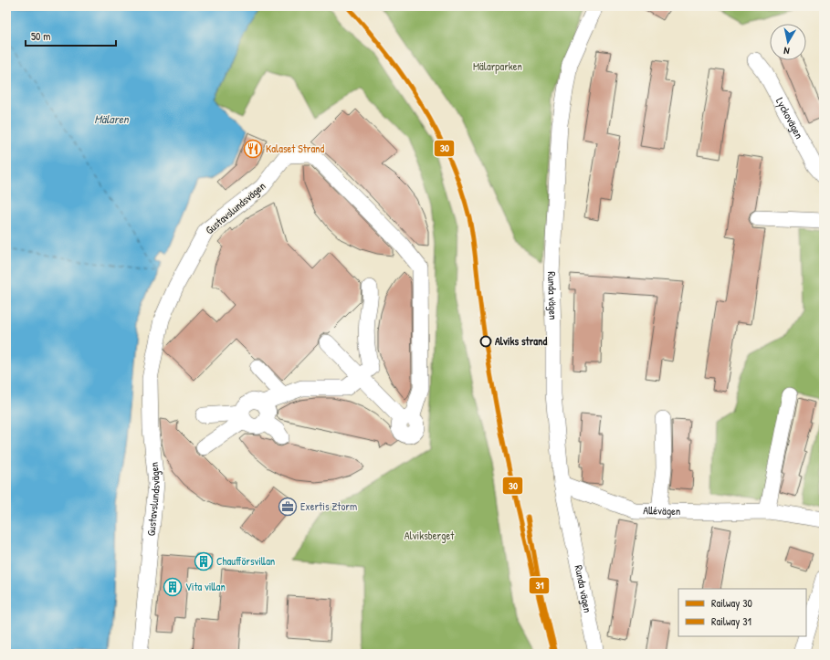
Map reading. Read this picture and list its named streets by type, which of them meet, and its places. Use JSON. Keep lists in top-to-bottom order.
{
  "streets": {
    "street": [
      "Lyckovägen",
      "Gustavslundsvägen",
      "Runda vägen",
      "Allévägen"
    ]
  },
  "crossings": [
    ["Runda vägen", "Allévägen"]
  ],
  "water": ["Mälaren"],
  "parks": ["Mälarparken", "Alviksberget"],
  "places": {
    "restaurant": ["Kalaset Strand"],
    "other": ["Alviks strand"],
    "office": ["Exertis Ztorm"],
    "building": ["Chaufförsvillan", "Vita villan"]
  },
  "lines": ["rail line 30", "rail line 31"],
  "legend": ["Railway 30", "Railway 31"],
  "scale_bar": "50 m",
  "north": "bottom"
}
